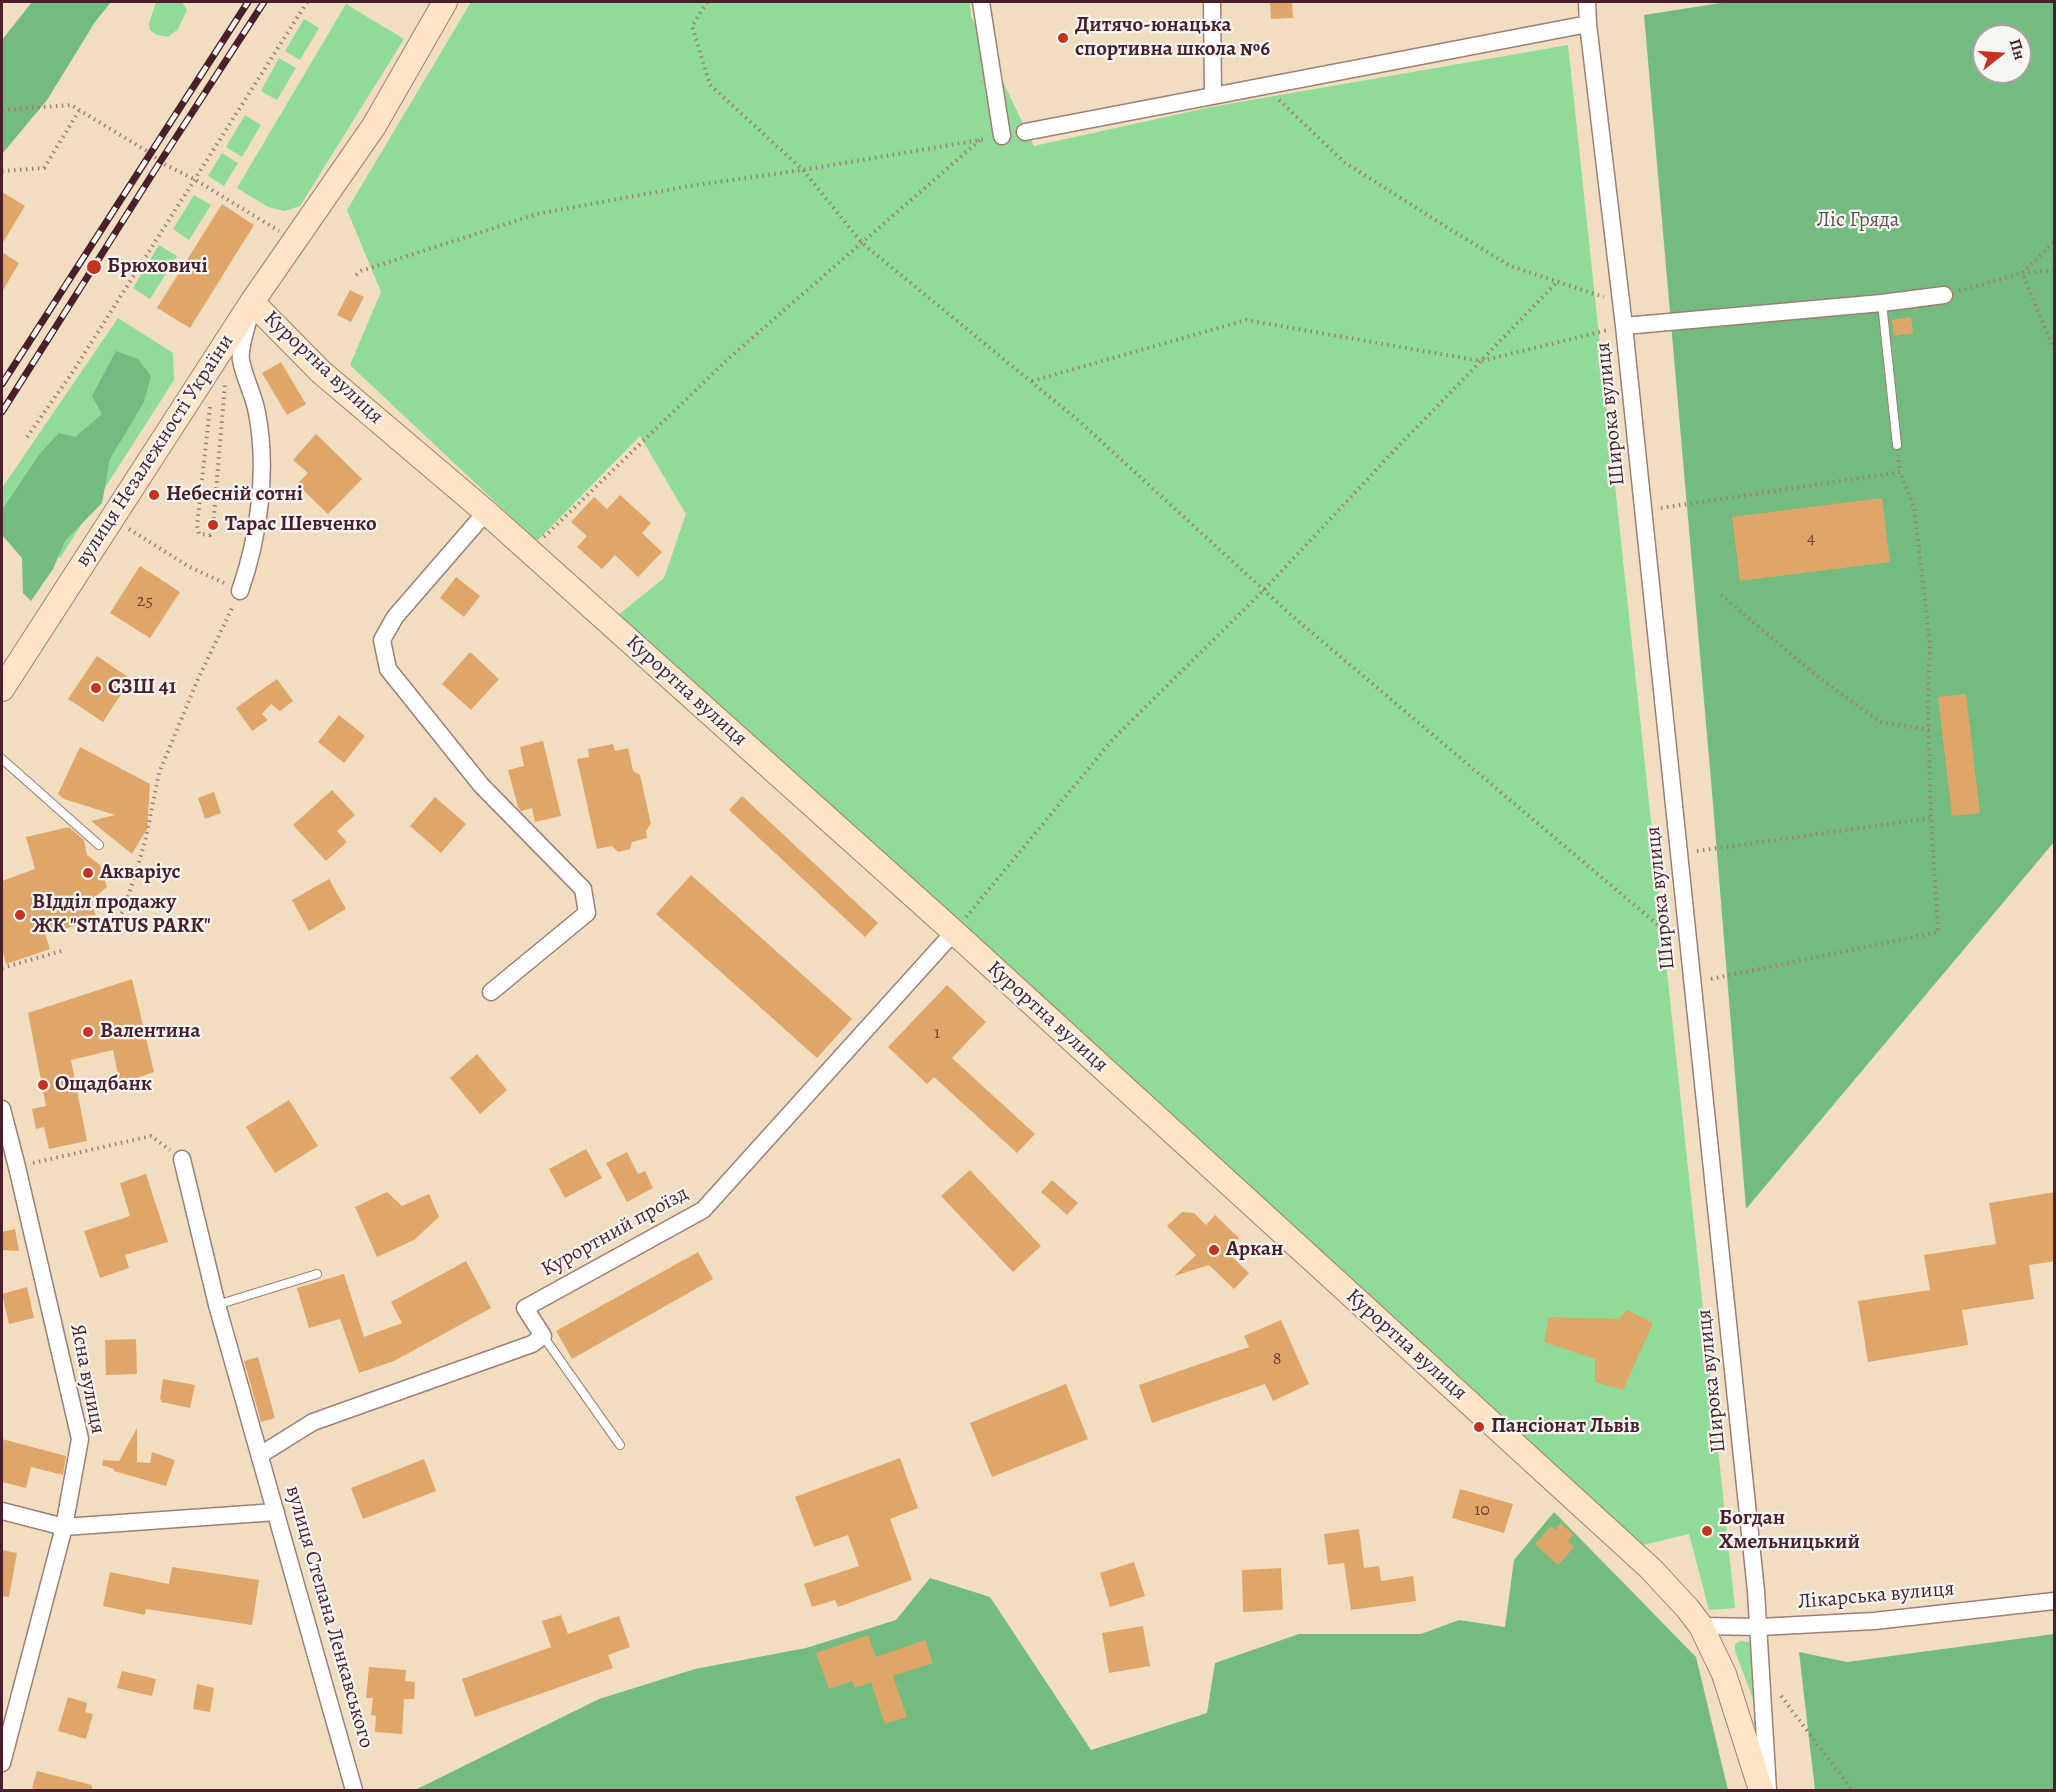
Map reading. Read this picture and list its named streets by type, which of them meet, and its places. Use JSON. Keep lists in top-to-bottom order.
{
  "streets": {
    "main road": ["Курортна вулиця", "вулиця Незалежності України"],
    "street": [
      "Широка вулиця",
      "Курортний проїзд",
      "Ясна вулиця",
      "Лікарська вулиця",
      "вулиця Степана Ленкавського"
    ]
  },
  "crossings": [
    ["Курортна вулиця", "вулиця Незалежності України"],
    ["Курортна вулиця", "Курортний проїзд"],
    ["Курортна вулиця", "Лікарська вулиця"],
    ["Широка вулиця", "Лікарська вулиця"]
  ],
  "parks": ["Ліс Гряда"],
  "places": [
    "Дитячо-юнацька спортивна школа №6",
    "Брюховичі",
    "Небесній сотні",
    "Тарас Шевченко",
    "СЗШ 41",
    "Акваріус",
    "ВІдділ продажу ЖК \"STATUS PARK\"",
    "Валентина",
    "Ощадбанк",
    "Аркан",
    "Пансіонат Львів",
    "Богдан Хмельницький"
  ],
  "house_numbers": [
    "4",
    "25",
    "1",
    "8",
    "10"
  ],
  "north": "right"
}
